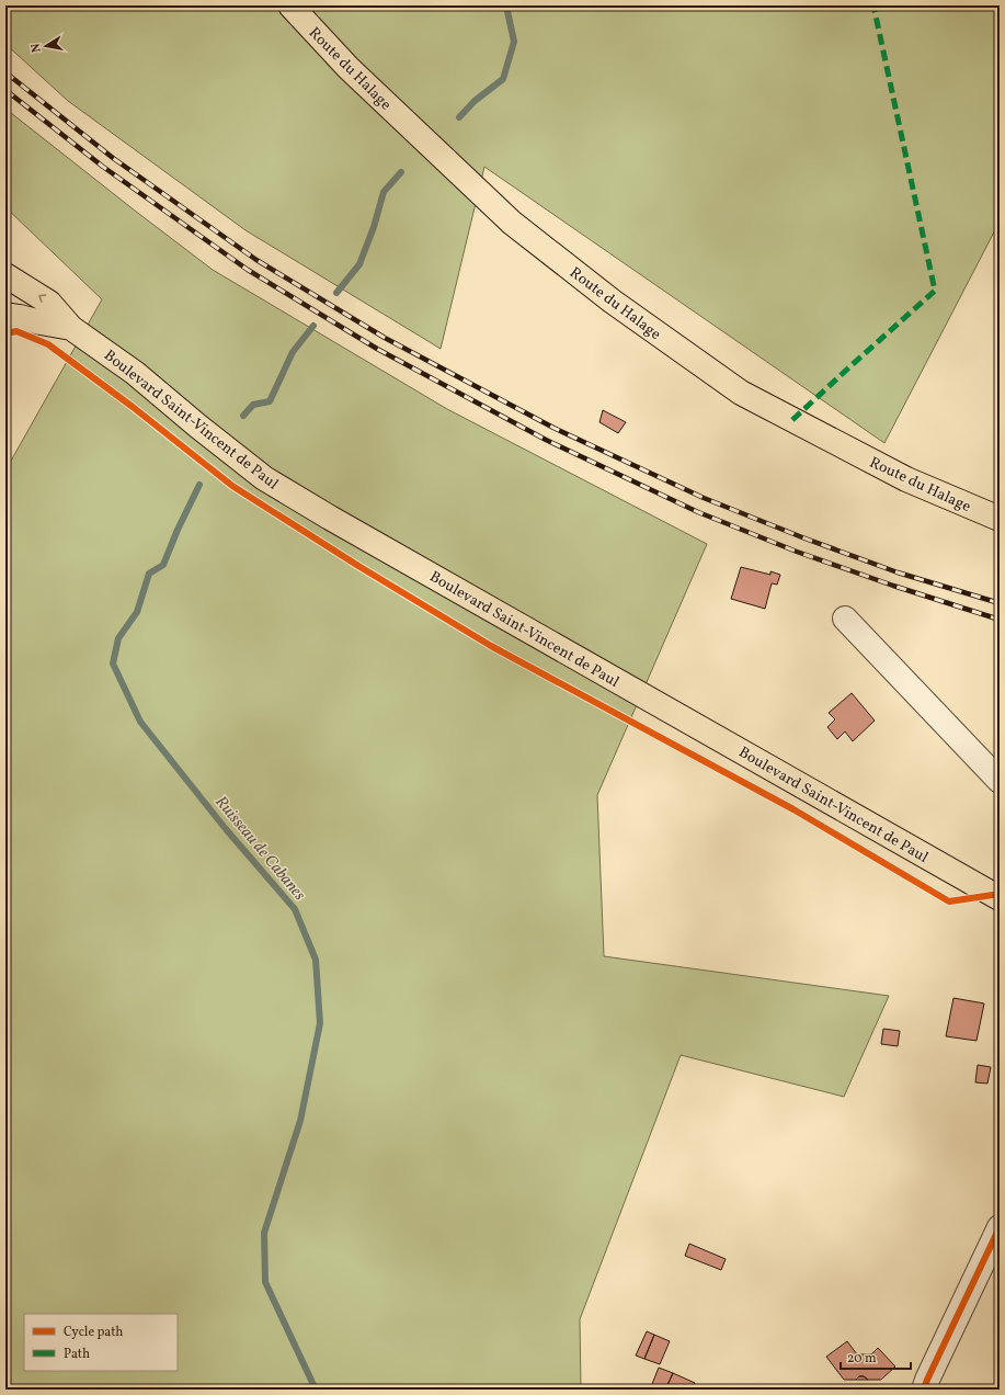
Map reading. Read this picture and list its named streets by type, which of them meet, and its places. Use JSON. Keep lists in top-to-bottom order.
{
  "streets": {
    "main road": ["Route du Halage", "Boulevard Saint-Vincent de Paul"]
  },
  "water": ["Ruisseau de Cabanes"],
  "legend": ["Cycle path", "Path"],
  "scale_bar": "20 m",
  "north": "left"
}
